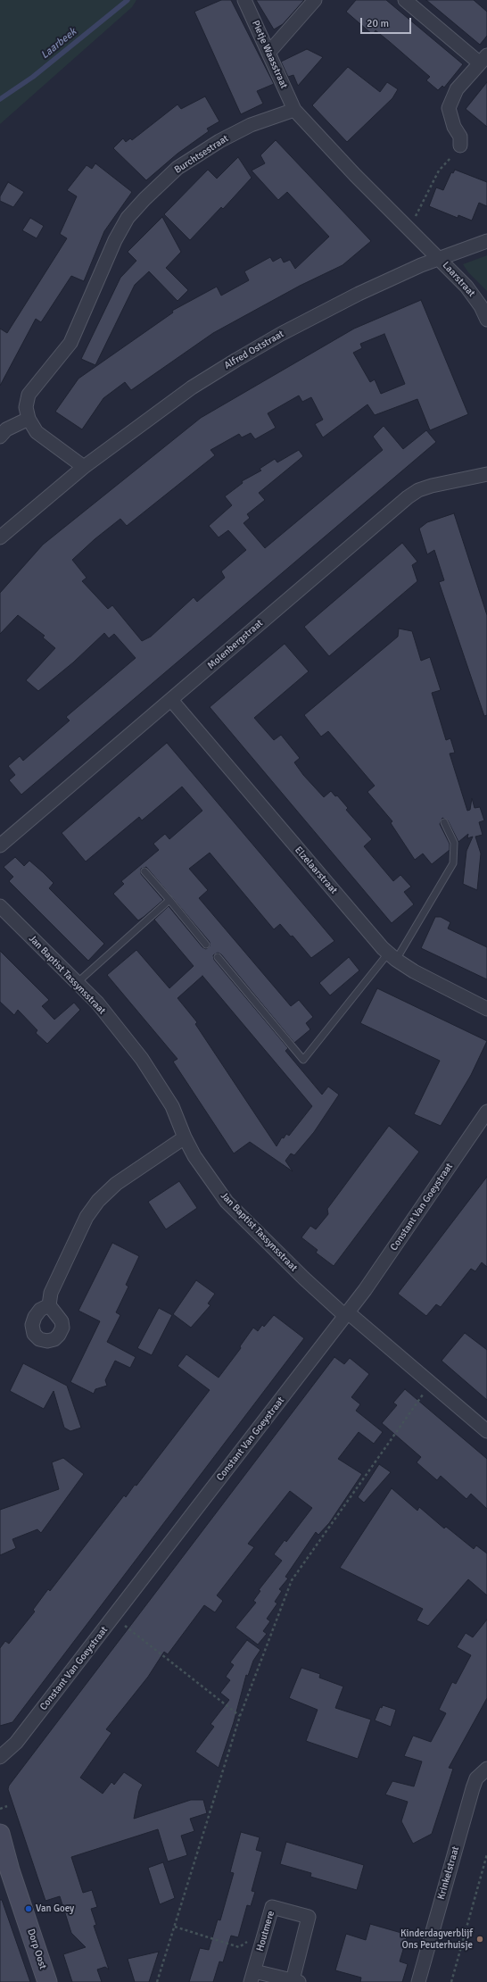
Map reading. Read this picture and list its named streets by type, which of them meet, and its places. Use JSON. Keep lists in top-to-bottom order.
{
  "streets": {
    "main road": ["Dorp Oost"],
    "street": [
      "Pietje Waasstraat",
      "Burchtsestraat",
      "Laarstraat",
      "Alfred Oststraat",
      "Molenbergstraat",
      "Elzelaarstraat",
      "Jan Baptist Tassynsstraat",
      "Constant Van Goeystraat",
      "Krinkelstraat",
      "Houtmere"
    ]
  },
  "crossings": [
    ["Pietje Waasstraat", "Burchtsestraat"],
    ["Laarstraat", "Alfred Oststraat"],
    ["Molenbergstraat", "Elzelaarstraat"],
    ["Jan Baptist Tassynsstraat", "Constant Van Goeystraat"]
  ],
  "water": ["Laarbeek"],
  "places": ["Van Goey", "Kinderdagverblijf Ons Peuterhuisje"],
  "scale_bar": "20 m"
}
